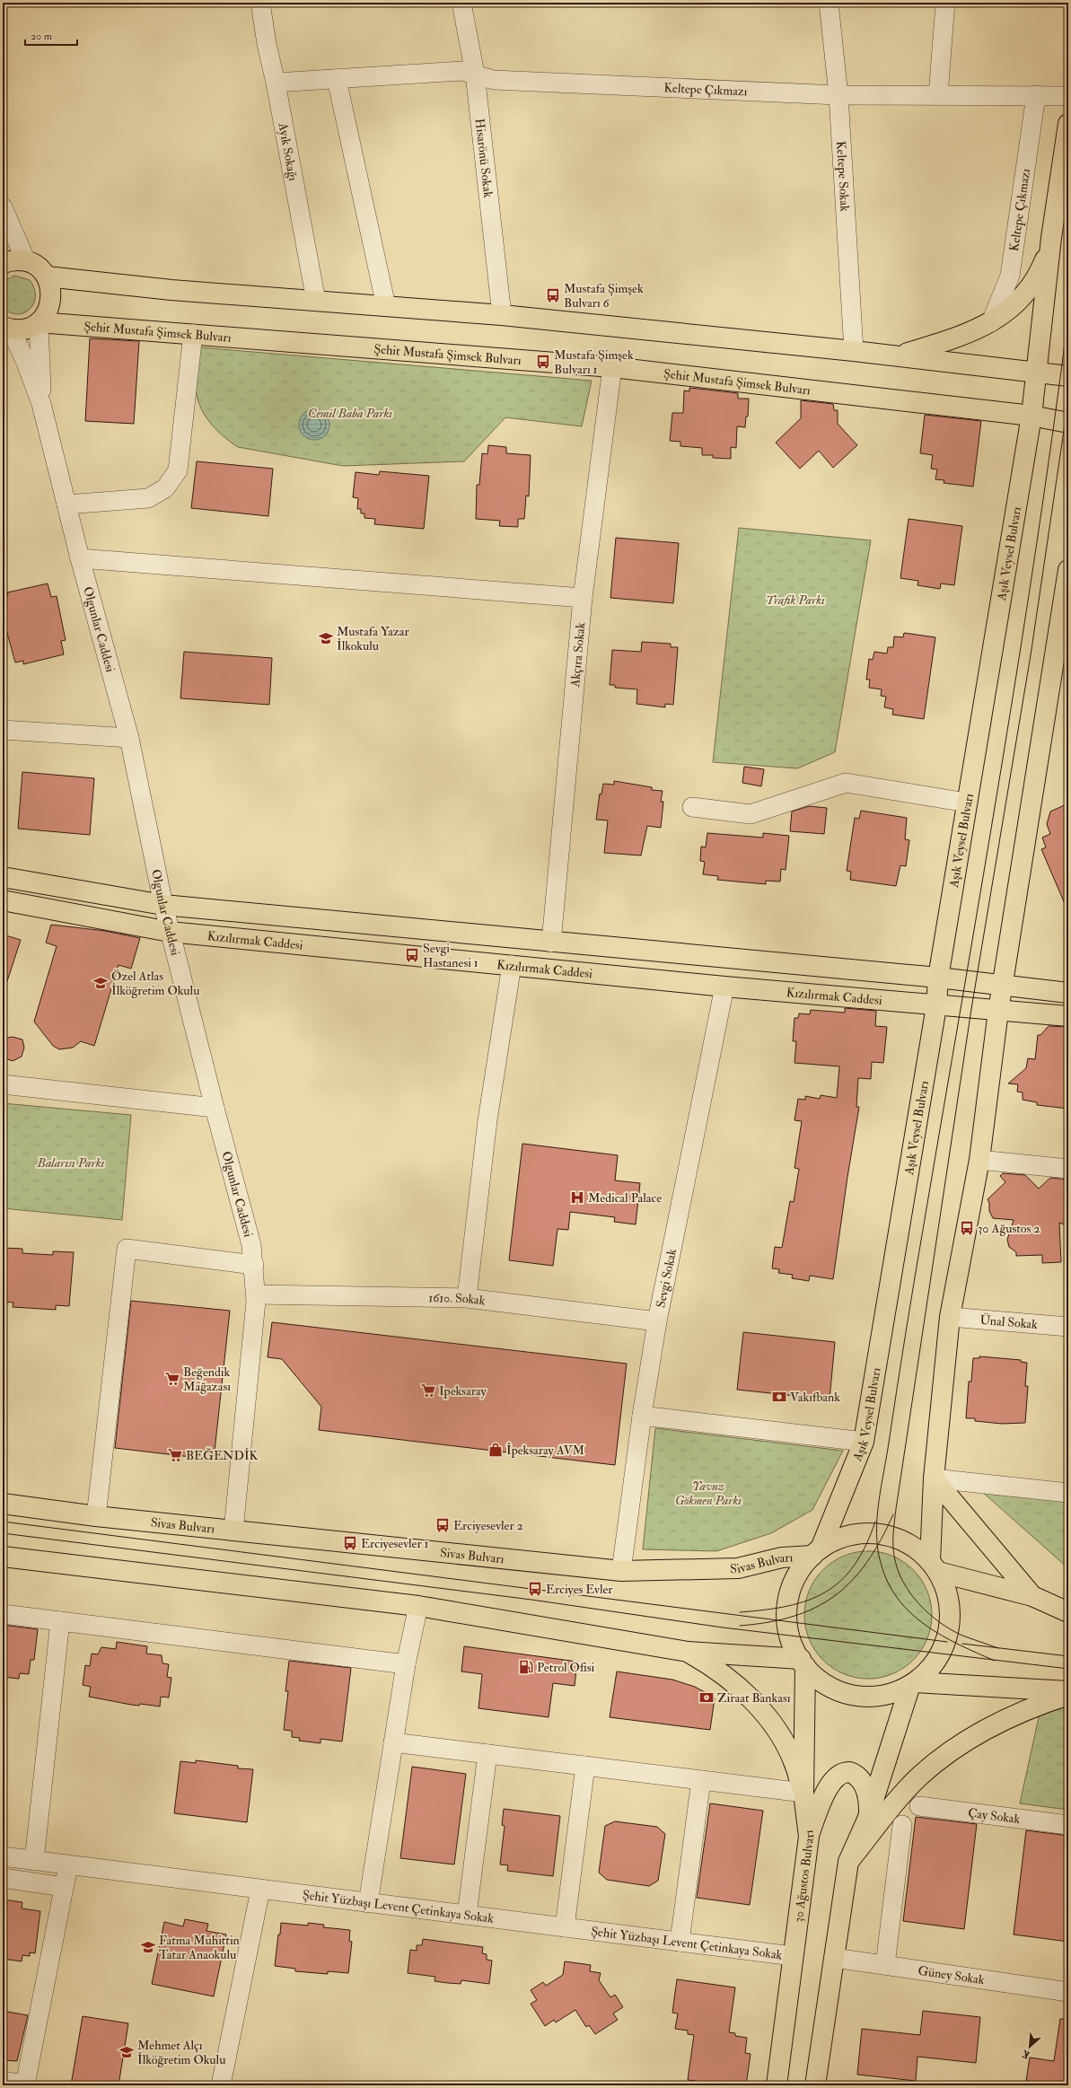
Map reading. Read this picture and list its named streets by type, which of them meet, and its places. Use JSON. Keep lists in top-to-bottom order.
{
  "streets": {
    "main road": [
      "Şehit Mustafa Şimsek Bulvarı",
      "Aşık Veysel Bulvarı",
      "Kızılırmak Caddesi",
      "Sivas Bulvarı",
      "30 Ağustos Bulvarı"
    ],
    "street": [
      "Keltepe Çıkmazı",
      "Ayık Sokağı",
      "Hisarönü Sokak",
      "Keltepe Sokak",
      "Olgunlar Caddesi",
      "Akçıra Sokak",
      "Sevgi Sokak",
      "1610. Sokak",
      "Ünal Sokak",
      "Çay Sokak",
      "Şehit Yüzbaşı Levent Çetinkaya Sokak",
      "Güney Sokak"
    ]
  },
  "crossings": [
    ["Keltepe Çıkmazı", "Ayık Sokağı"],
    ["Keltepe Çıkmazı", "Hisarönü Sokak"],
    ["Keltepe Çıkmazı", "Keltepe Sokak"],
    ["Şehit Mustafa Şimsek Bulvarı", "Aşık Veysel Bulvarı"],
    ["Şehit Mustafa Şimsek Bulvarı", "Akçıra Sokak"],
    ["Aşık Veysel Bulvarı", "Kızılırmak Caddesi"],
    ["Aşık Veysel Bulvarı", "Sivas Bulvarı"],
    ["Olgunlar Caddesi", "Kızılırmak Caddesi"],
    ["Olgunlar Caddesi", "1610. Sokak"],
    ["Olgunlar Caddesi", "Sivas Bulvarı"],
    ["Akçıra Sokak", "Kızılırmak Caddesi"],
    ["Kızılırmak Caddesi", "Sevgi Sokak"],
    ["Sevgi Sokak", "1610. Sokak"],
    ["Sevgi Sokak", "Sivas Bulvarı"],
    ["30 Ağustos Bulvarı", "Şehit Yüzbaşı Levent Çetinkaya Sokak"]
  ],
  "parks": [
    "Cemil Baba Parkı",
    "Trafik Parkı",
    "Balarısı Parkı",
    "Yavuz Gökmen Parkı"
  ],
  "places": {
    "bus stop": [
      "Mustafa Şimşek Bulvarı 6",
      "Mustafa Şimşek Bulvarı 1",
      "Sevgi Hastanesi 1",
      "30 Ağustos 2",
      "Erciyesevler 2",
      "Erciyesevler 1",
      "Erciyes Evler"
    ],
    "school or university": [
      "Mustafa Yazar İlkokulu",
      "Özel Atlas İlköğretim Okulu",
      "Fatma Muhittin Tatar Anaokulu",
      "Mehmet Alçı İlköğretim Okulu"
    ],
    "hospital": ["Medical Palace"],
    "supermarket": ["Beğendik Mağazası", "Ipeksaray", "BEĞENDİK"],
    "bank": ["Vakıfbank", "Ziraat Bankası"],
    "shop": ["İpeksaray AVM"],
    "fuel station": ["Petrol Ofisi"]
  },
  "scale_bar": "20 m",
  "north": "bottom left"
}
